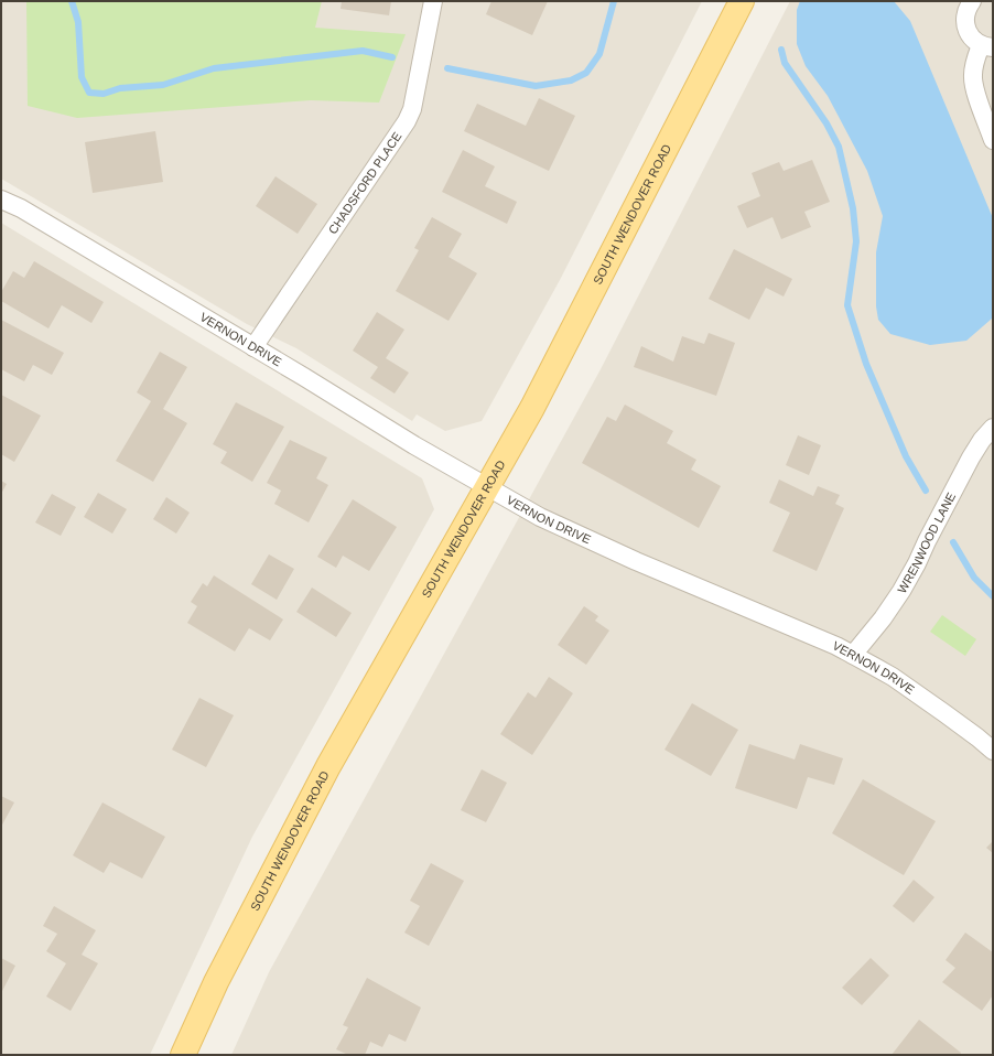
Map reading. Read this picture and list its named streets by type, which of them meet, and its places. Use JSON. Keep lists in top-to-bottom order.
{
  "streets": {
    "main road": ["SOUTH WENDOVER ROAD"],
    "street": ["CHADSFORD PLACE", "VERNON DRIVE", "WRENWOOD LANE"]
  },
  "crossings": [
    ["CHADSFORD PLACE", "VERNON DRIVE"],
    ["SOUTH WENDOVER ROAD", "VERNON DRIVE"],
    ["VERNON DRIVE", "WRENWOOD LANE"]
  ]
}
